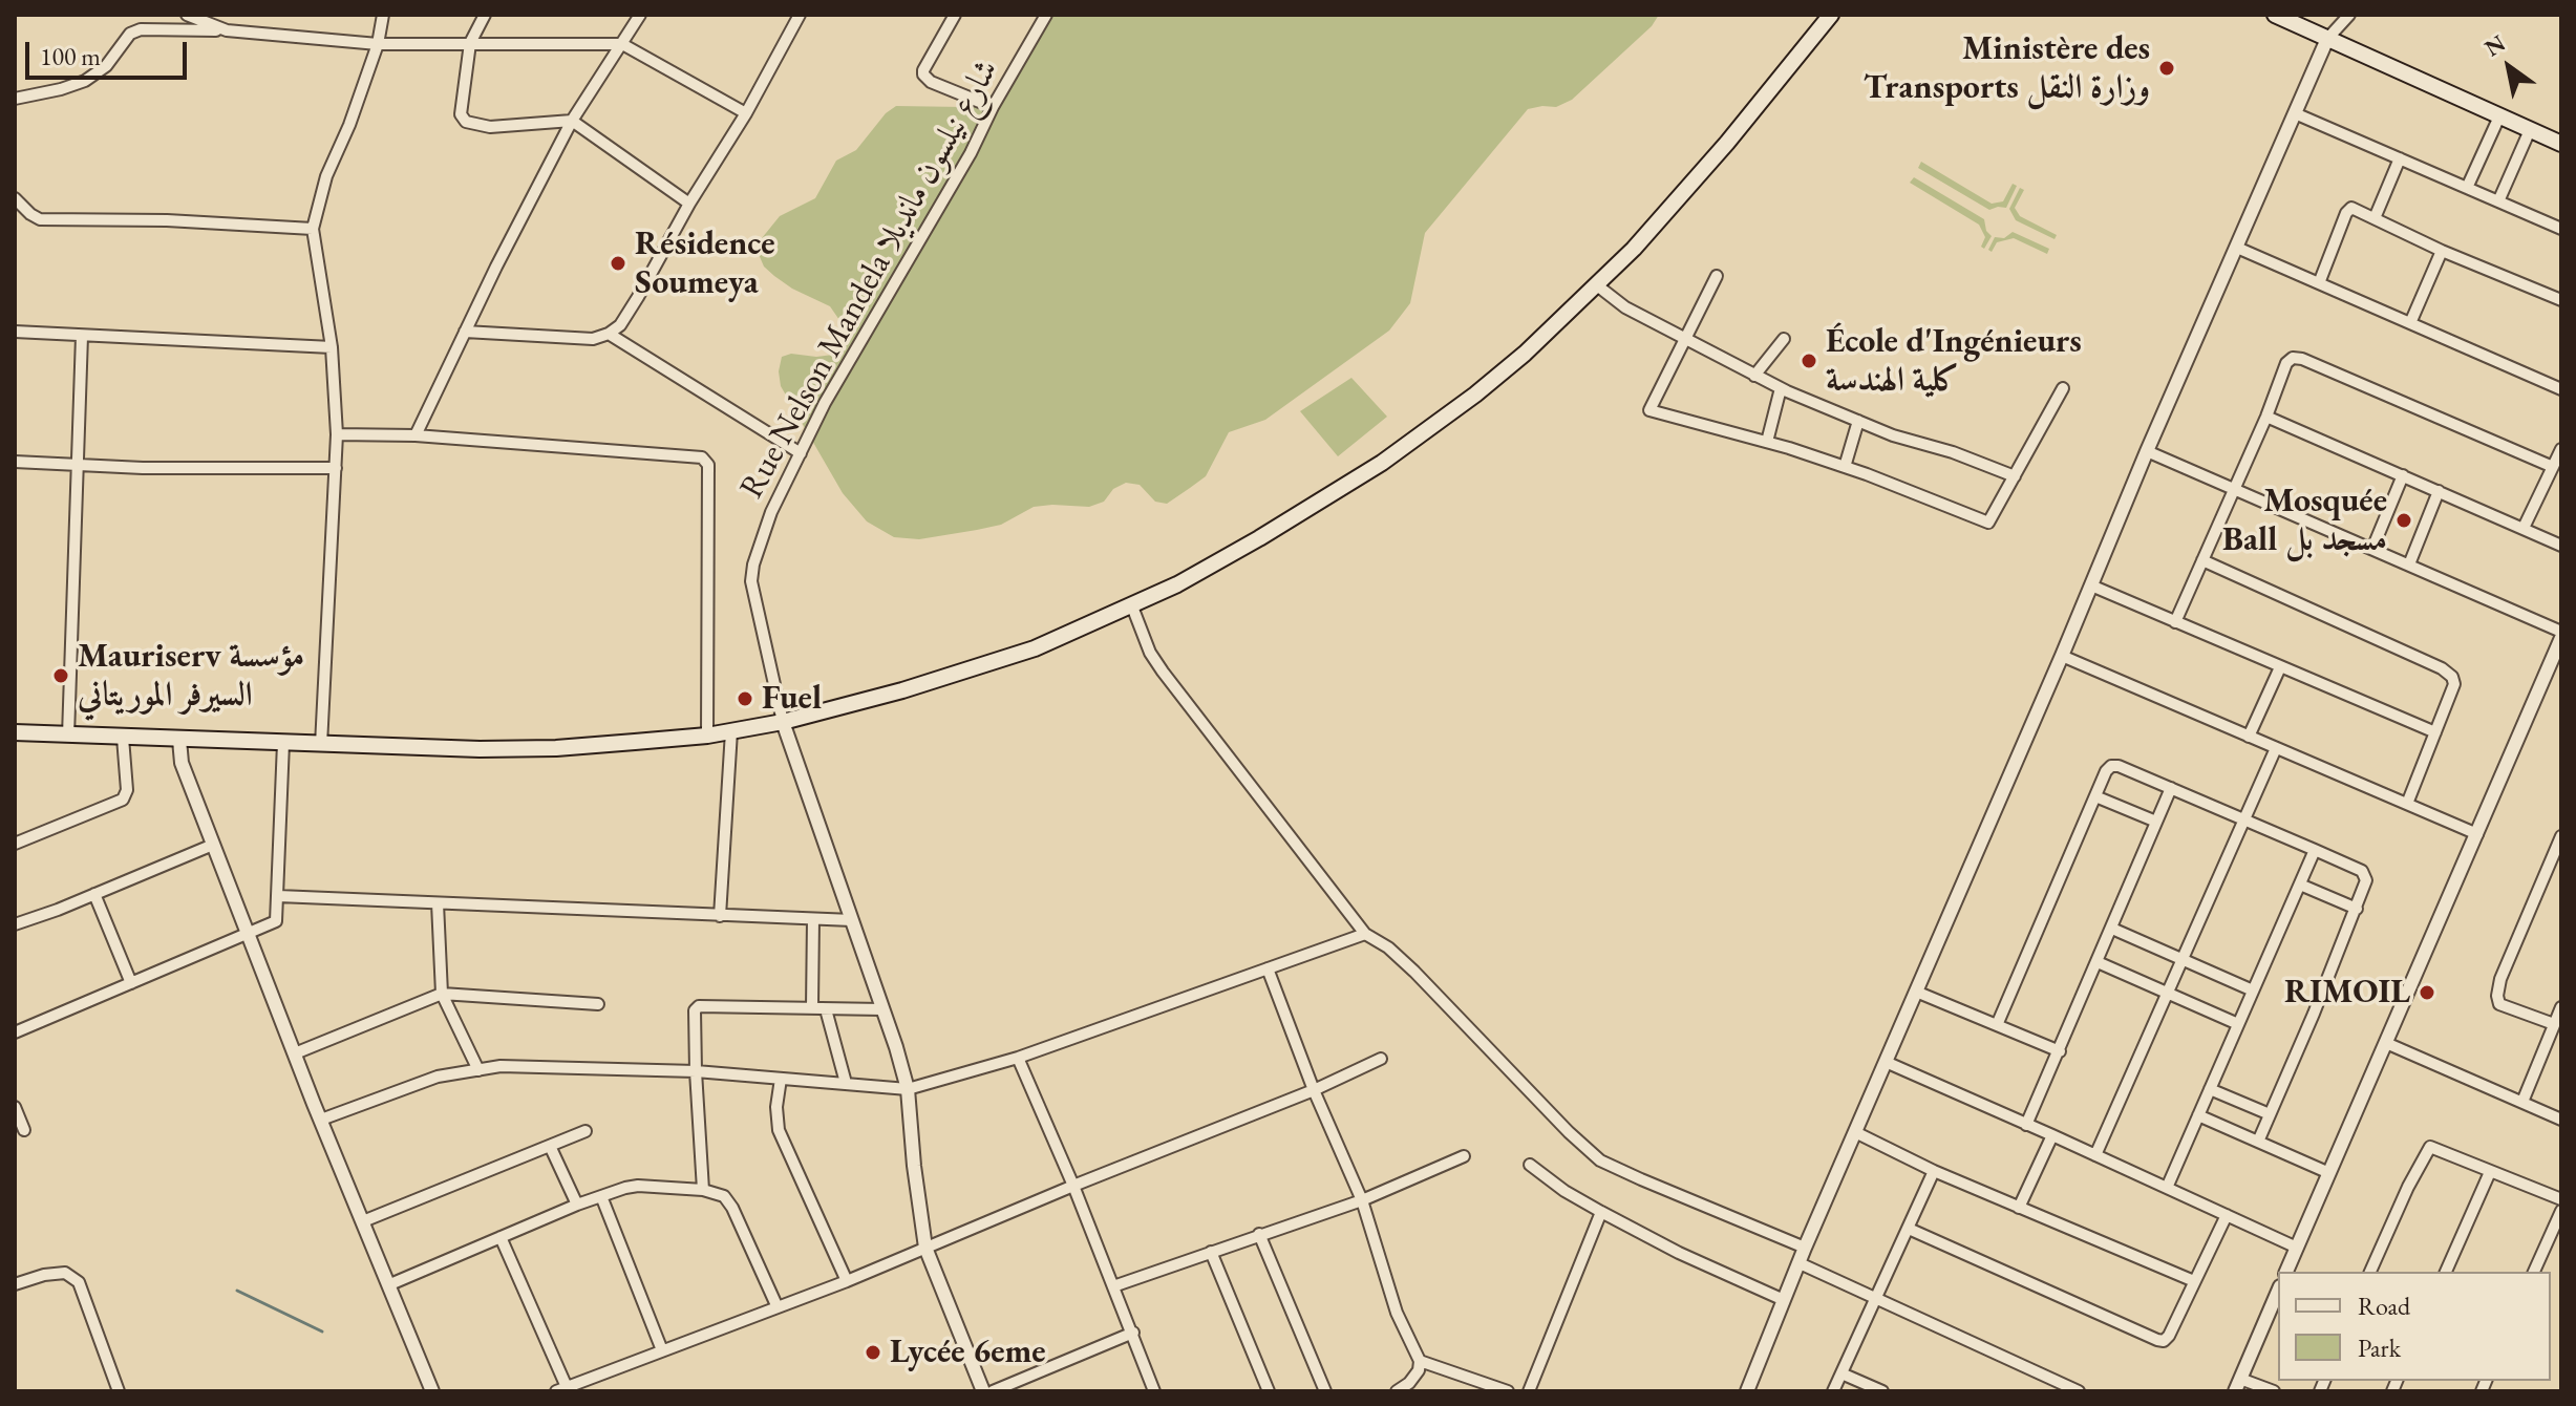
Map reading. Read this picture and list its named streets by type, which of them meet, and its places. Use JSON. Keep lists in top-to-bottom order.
{
  "streets": {
    "street": ["Rue Nelson Mandela شارع نيلسون مانديلا"]
  },
  "places": [
    "Ministère des Transports وزارة النقل",
    "Résidence Soumeya",
    "École d'Ingénieurs كلية الهندسة",
    "Mosquée Ball مسجد بل",
    "Mauriserv مؤسسة السيرفر الموريتاني",
    "Fuel",
    "RIMOIL",
    "Lycée 6eme"
  ],
  "legend": ["Road", "Park"],
  "scale_bar": "100 m",
  "north": "top left"
}
